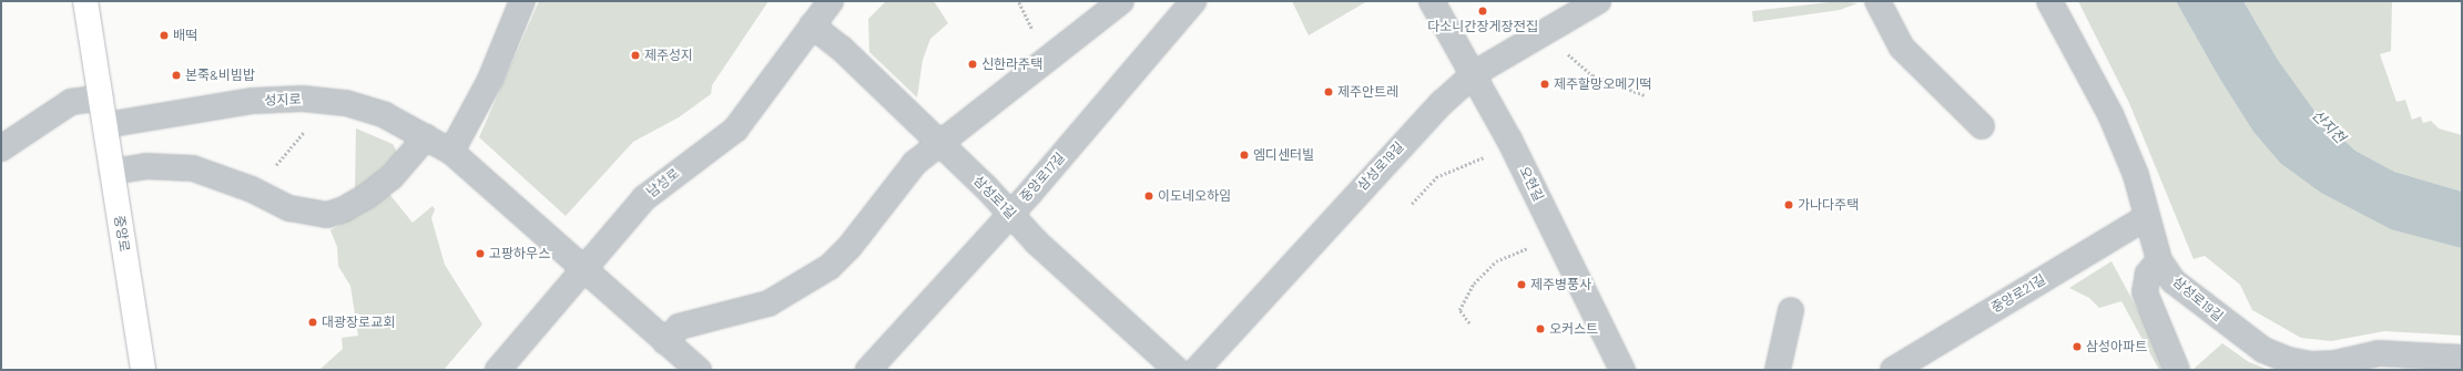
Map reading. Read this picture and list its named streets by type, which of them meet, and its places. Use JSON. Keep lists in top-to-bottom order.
{
  "streets": {
    "main road": ["중앙로"],
    "street": [
      "성지로",
      "삼성로19길",
      "중앙로17길",
      "남성로",
      "오현길",
      "삼성로1길",
      "중앙로21길"
    ]
  },
  "crossings": [
    ["성지로", "남성로"],
    ["성지로", "중앙로"],
    ["삼성로19길", "오현길"],
    ["삼성로19길", "중앙로21길"],
    ["중앙로17길", "삼성로1길"],
    ["남성로", "삼성로1길"]
  ],
  "water": ["산지천"],
  "places": [
    "다소니간장게장전집",
    "배떡",
    "제주성지",
    "신한라주택",
    "본죽&비빔밥",
    "제주할망오메기떡",
    "제주안트레",
    "엠디센터빌",
    "이도네오하임",
    "가나다주택",
    "고팡하우스",
    "제주병풍사",
    "대광장로교회",
    "오커스트",
    "삼성아파트"
  ]
}
